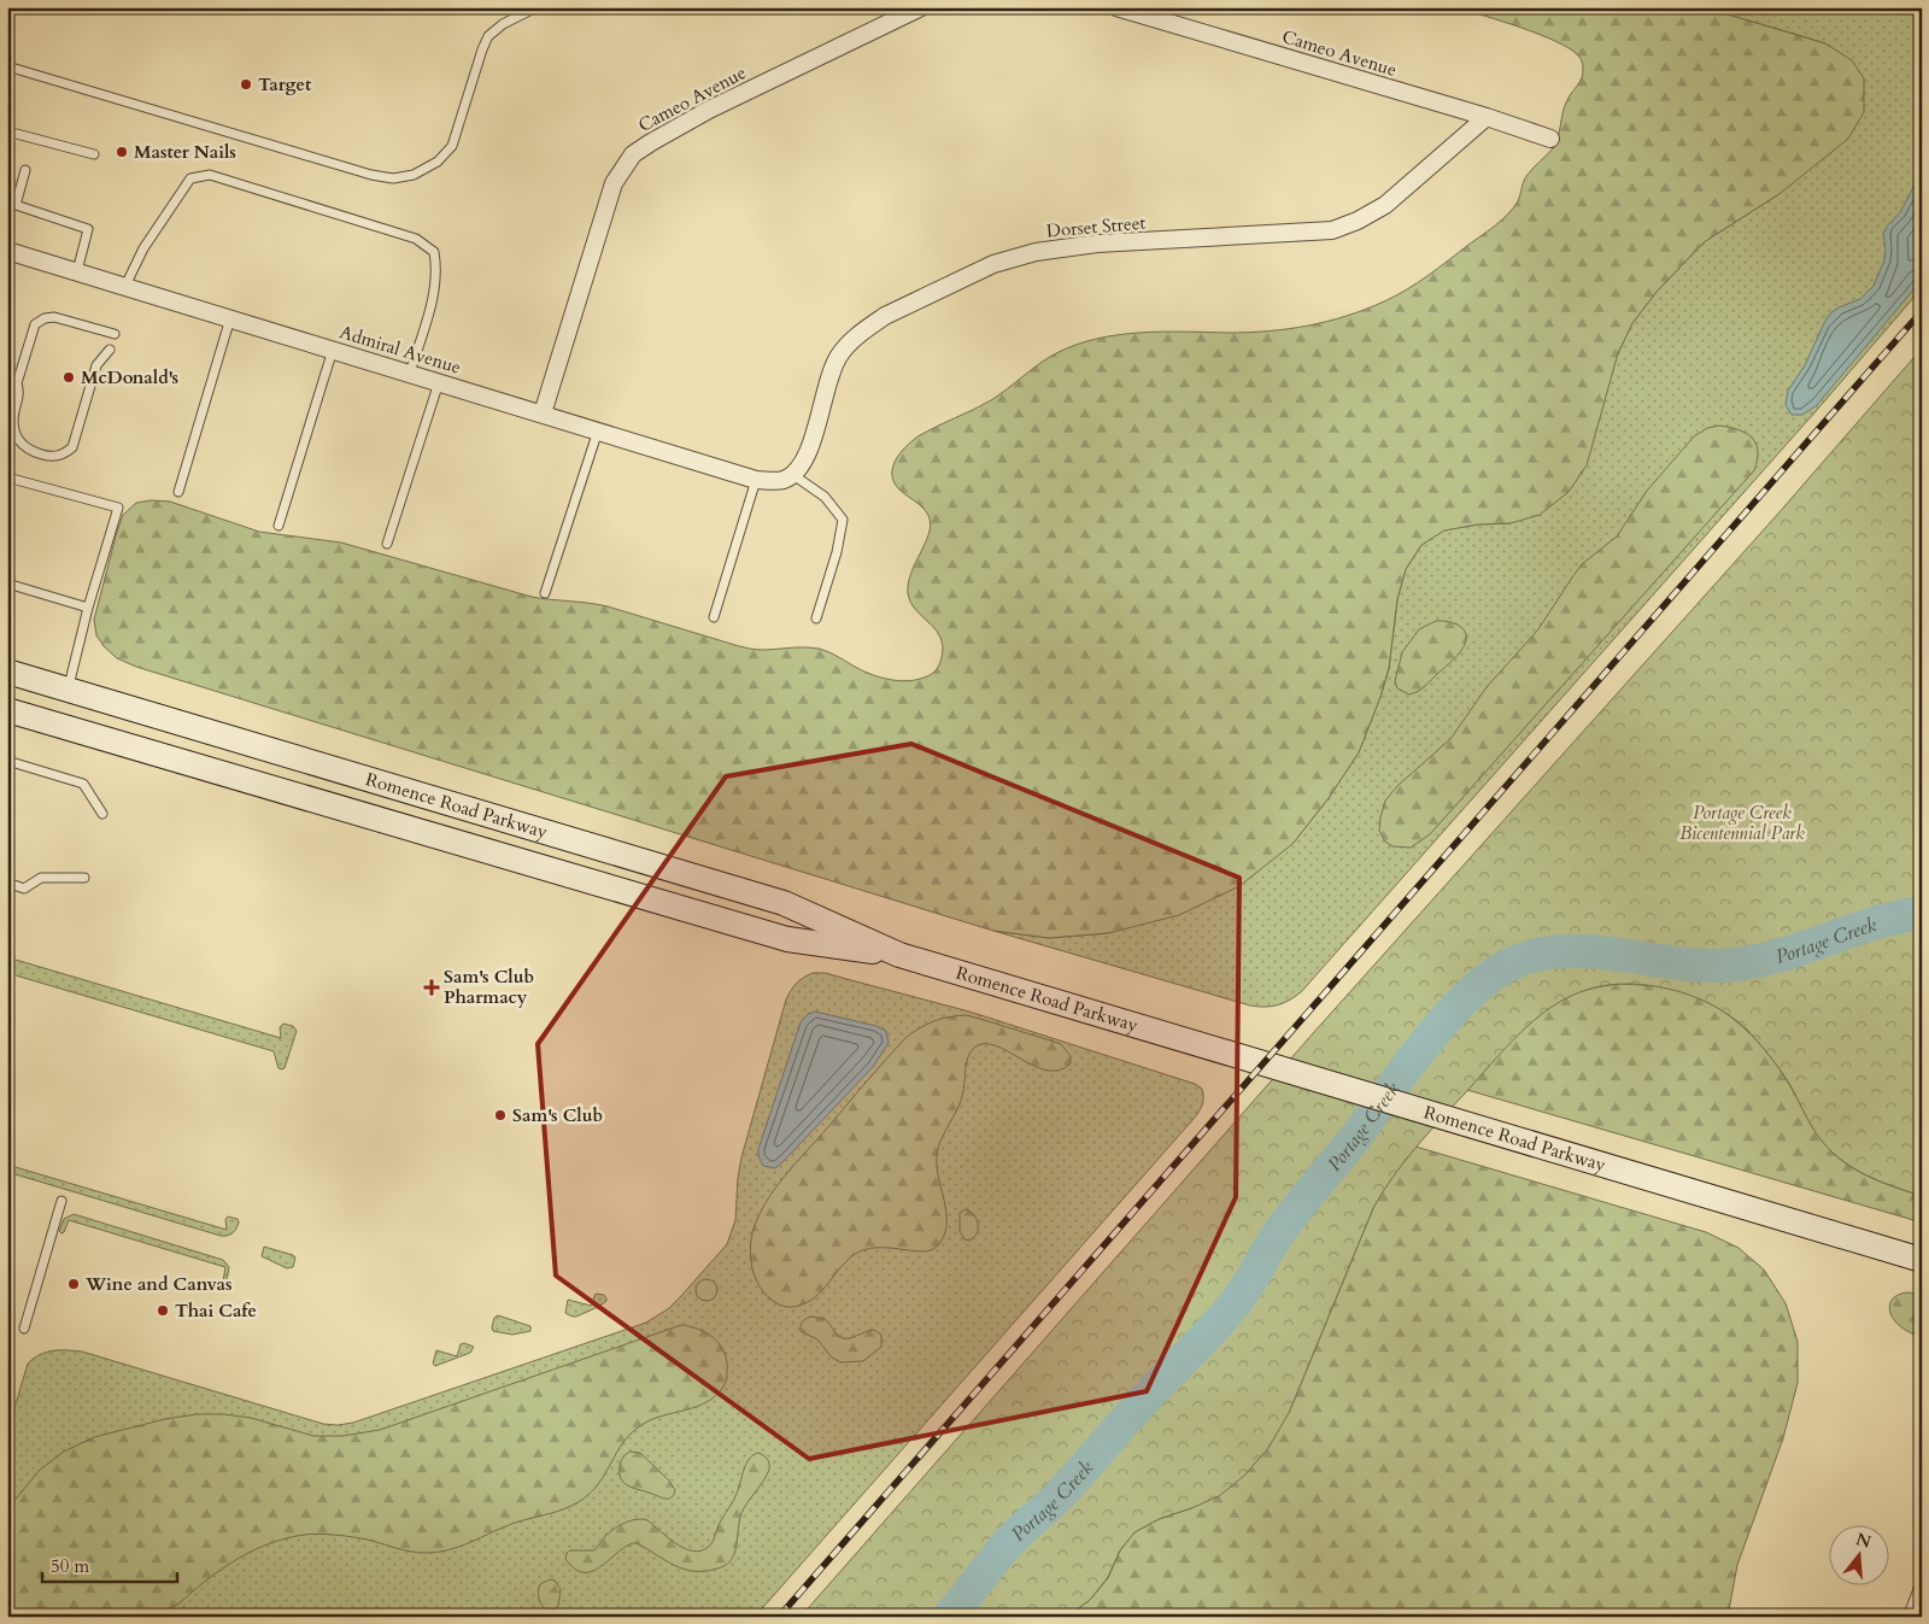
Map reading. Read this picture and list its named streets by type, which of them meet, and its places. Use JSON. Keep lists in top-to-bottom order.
{
  "streets": {
    "street": [
      "Cameo Avenue",
      "Dorset Street",
      "Admiral Avenue",
      "Romence Road Parkway"
    ]
  },
  "crossings": [
    ["Cameo Avenue", "Dorset Street"],
    ["Cameo Avenue", "Admiral Avenue"],
    ["Dorset Street", "Admiral Avenue"]
  ],
  "water": ["Portage Creek"],
  "parks": ["Portage Creek Bicentennial Park"],
  "places": {
    "other": [
      "Target",
      "Master Nails",
      "McDonald's",
      "Sam's Club",
      "Wine and Canvas",
      "Thai Cafe"
    ],
    "health": ["Sam's Club Pharmacy"]
  },
  "scale_bar": "50 m",
  "north": "top"
}
